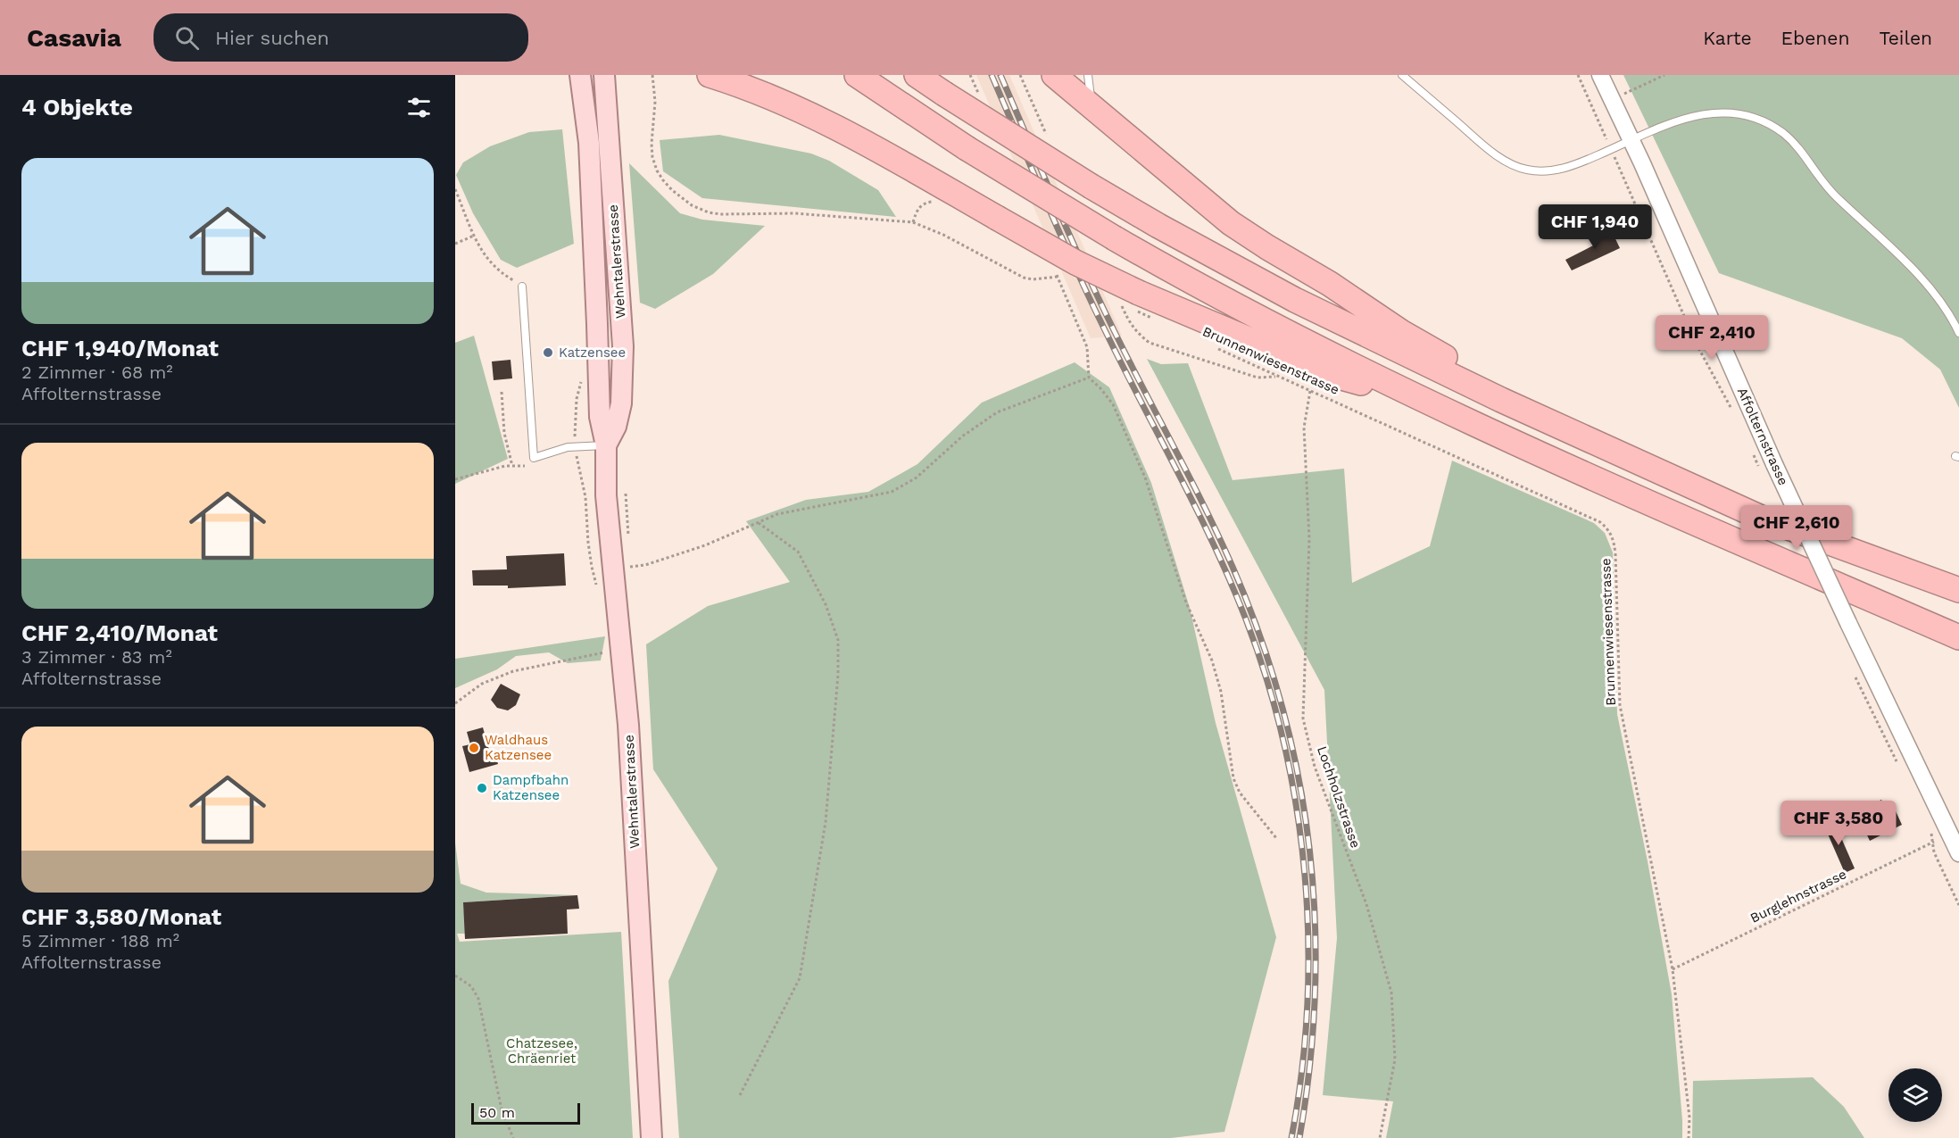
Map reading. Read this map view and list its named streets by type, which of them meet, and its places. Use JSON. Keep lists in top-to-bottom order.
{
  "streets": {
    "main road": ["Wehntalerstrasse"],
    "street": ["Affolternstrasse"],
    "path": ["Brunnenwiesenstrasse", "Lochholzstrasse", "Burglehnstrasse"]
  },
  "crossings": [
    ["Brunnenwiesenstrasse", "Lochholzstrasse"],
    ["Brunnenwiesenstrasse", "Burglehnstrasse"]
  ],
  "parks": ["Chatzesee, Chräenriet"],
  "places": ["Katzensee", "Waldhaus Katzensee", "Dampfbahn Katzensee"],
  "scale_bar": "50 m",
  "page": {
    "header": "Casavia",
    "search": "Hier suchen",
    "nav": ["Karte", "Ebenen", "Teilen"],
    "heading": "4 Objekte",
    "list": [
      {
        "name": "CHF 1,940/Monat",
        "note": "2 Zimmer · 68 m² · Affolternstrasse"
      },
      {
        "name": "CHF 2,410/Monat",
        "note": "3 Zimmer · 83 m² · Affolternstrasse"
      },
      {
        "name": "CHF 3,580/Monat",
        "note": "5 Zimmer · 188 m² · Affolternstrasse"
      }
    ],
    "price": [
      "CHF 1,940",
      "CHF 2,410",
      "CHF 2,610",
      "CHF 3,580"
    ],
    "scale": "50 m"
  }
}
